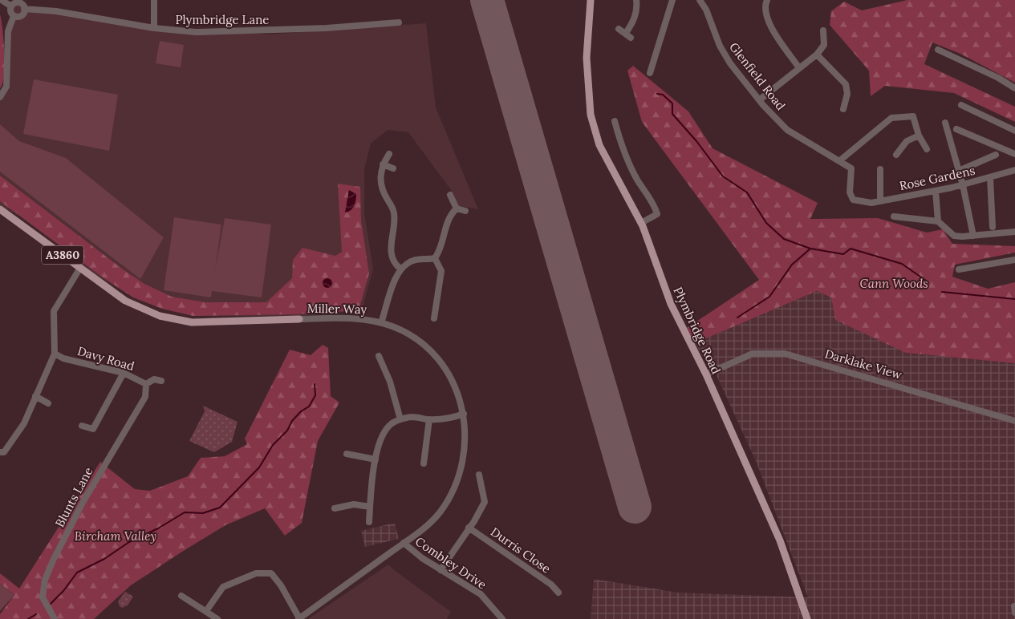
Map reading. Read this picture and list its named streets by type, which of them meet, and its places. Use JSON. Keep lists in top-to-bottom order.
{
  "streets": {
    "main road": ["A3860", "Miller Way", "Plymbridge Road"],
    "street": [
      "Plymbridge Lane",
      "Glenfield Road",
      "Rose Gardens",
      "Davy Road",
      "Darklake View",
      "Blunts Lane",
      "Durris Close",
      "Combley Drive"
    ]
  },
  "crossings": [
    ["Glenfield Road", "Rose Gardens"],
    ["A3860", "Miller Way"],
    ["Miller Way", "Combley Drive"],
    ["Plymbridge Road", "Darklake View"],
    ["Davy Road", "Blunts Lane"]
  ],
  "parks": ["Cann Woods", "Bircham Valley"]
}
